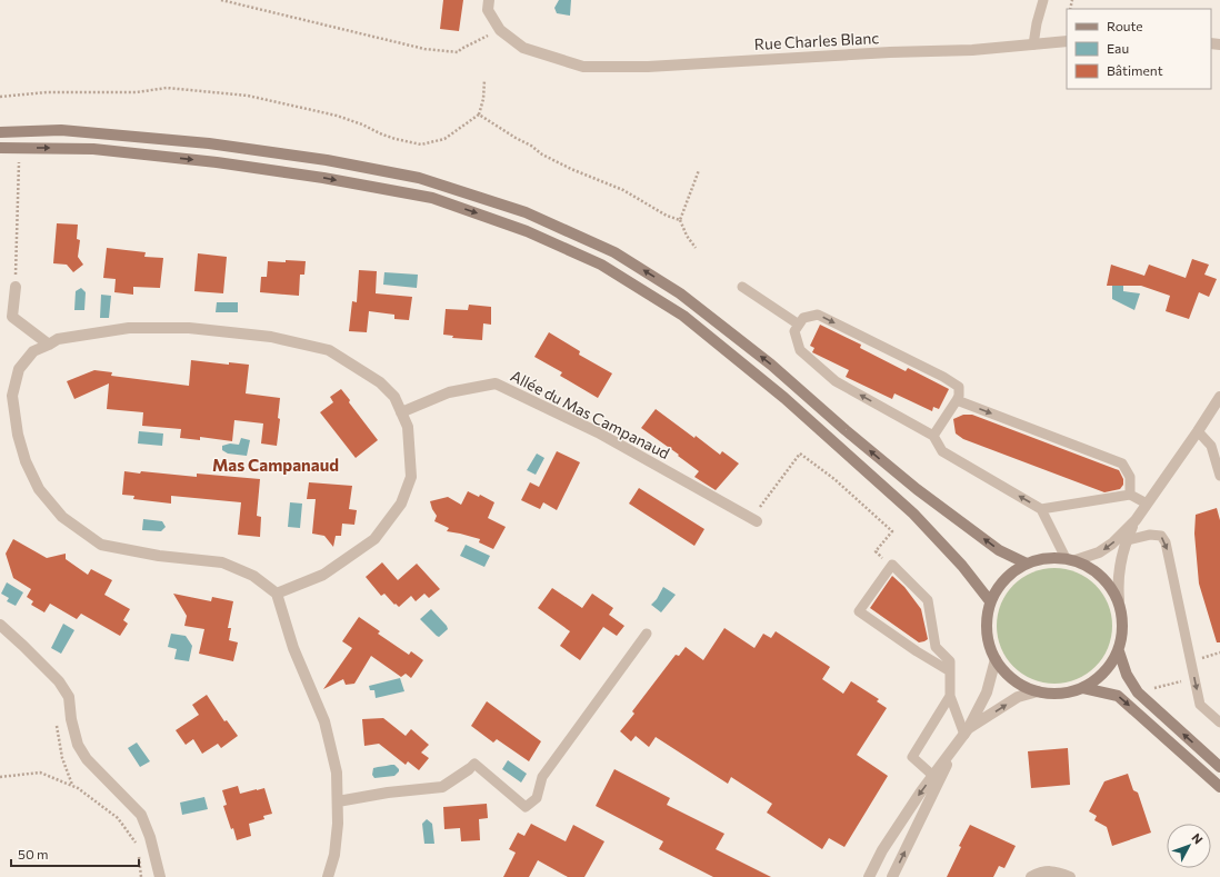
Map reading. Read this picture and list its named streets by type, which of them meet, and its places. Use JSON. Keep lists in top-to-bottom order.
{
  "streets": {
    "street": ["Rue Charles Blanc", "Allée du Mas Campanaud"]
  },
  "districts": ["Mas Campanaud"],
  "legend": ["Route", "Eau", "Bâtiment"],
  "scale_bar": "50 m",
  "north": "top right"
}
